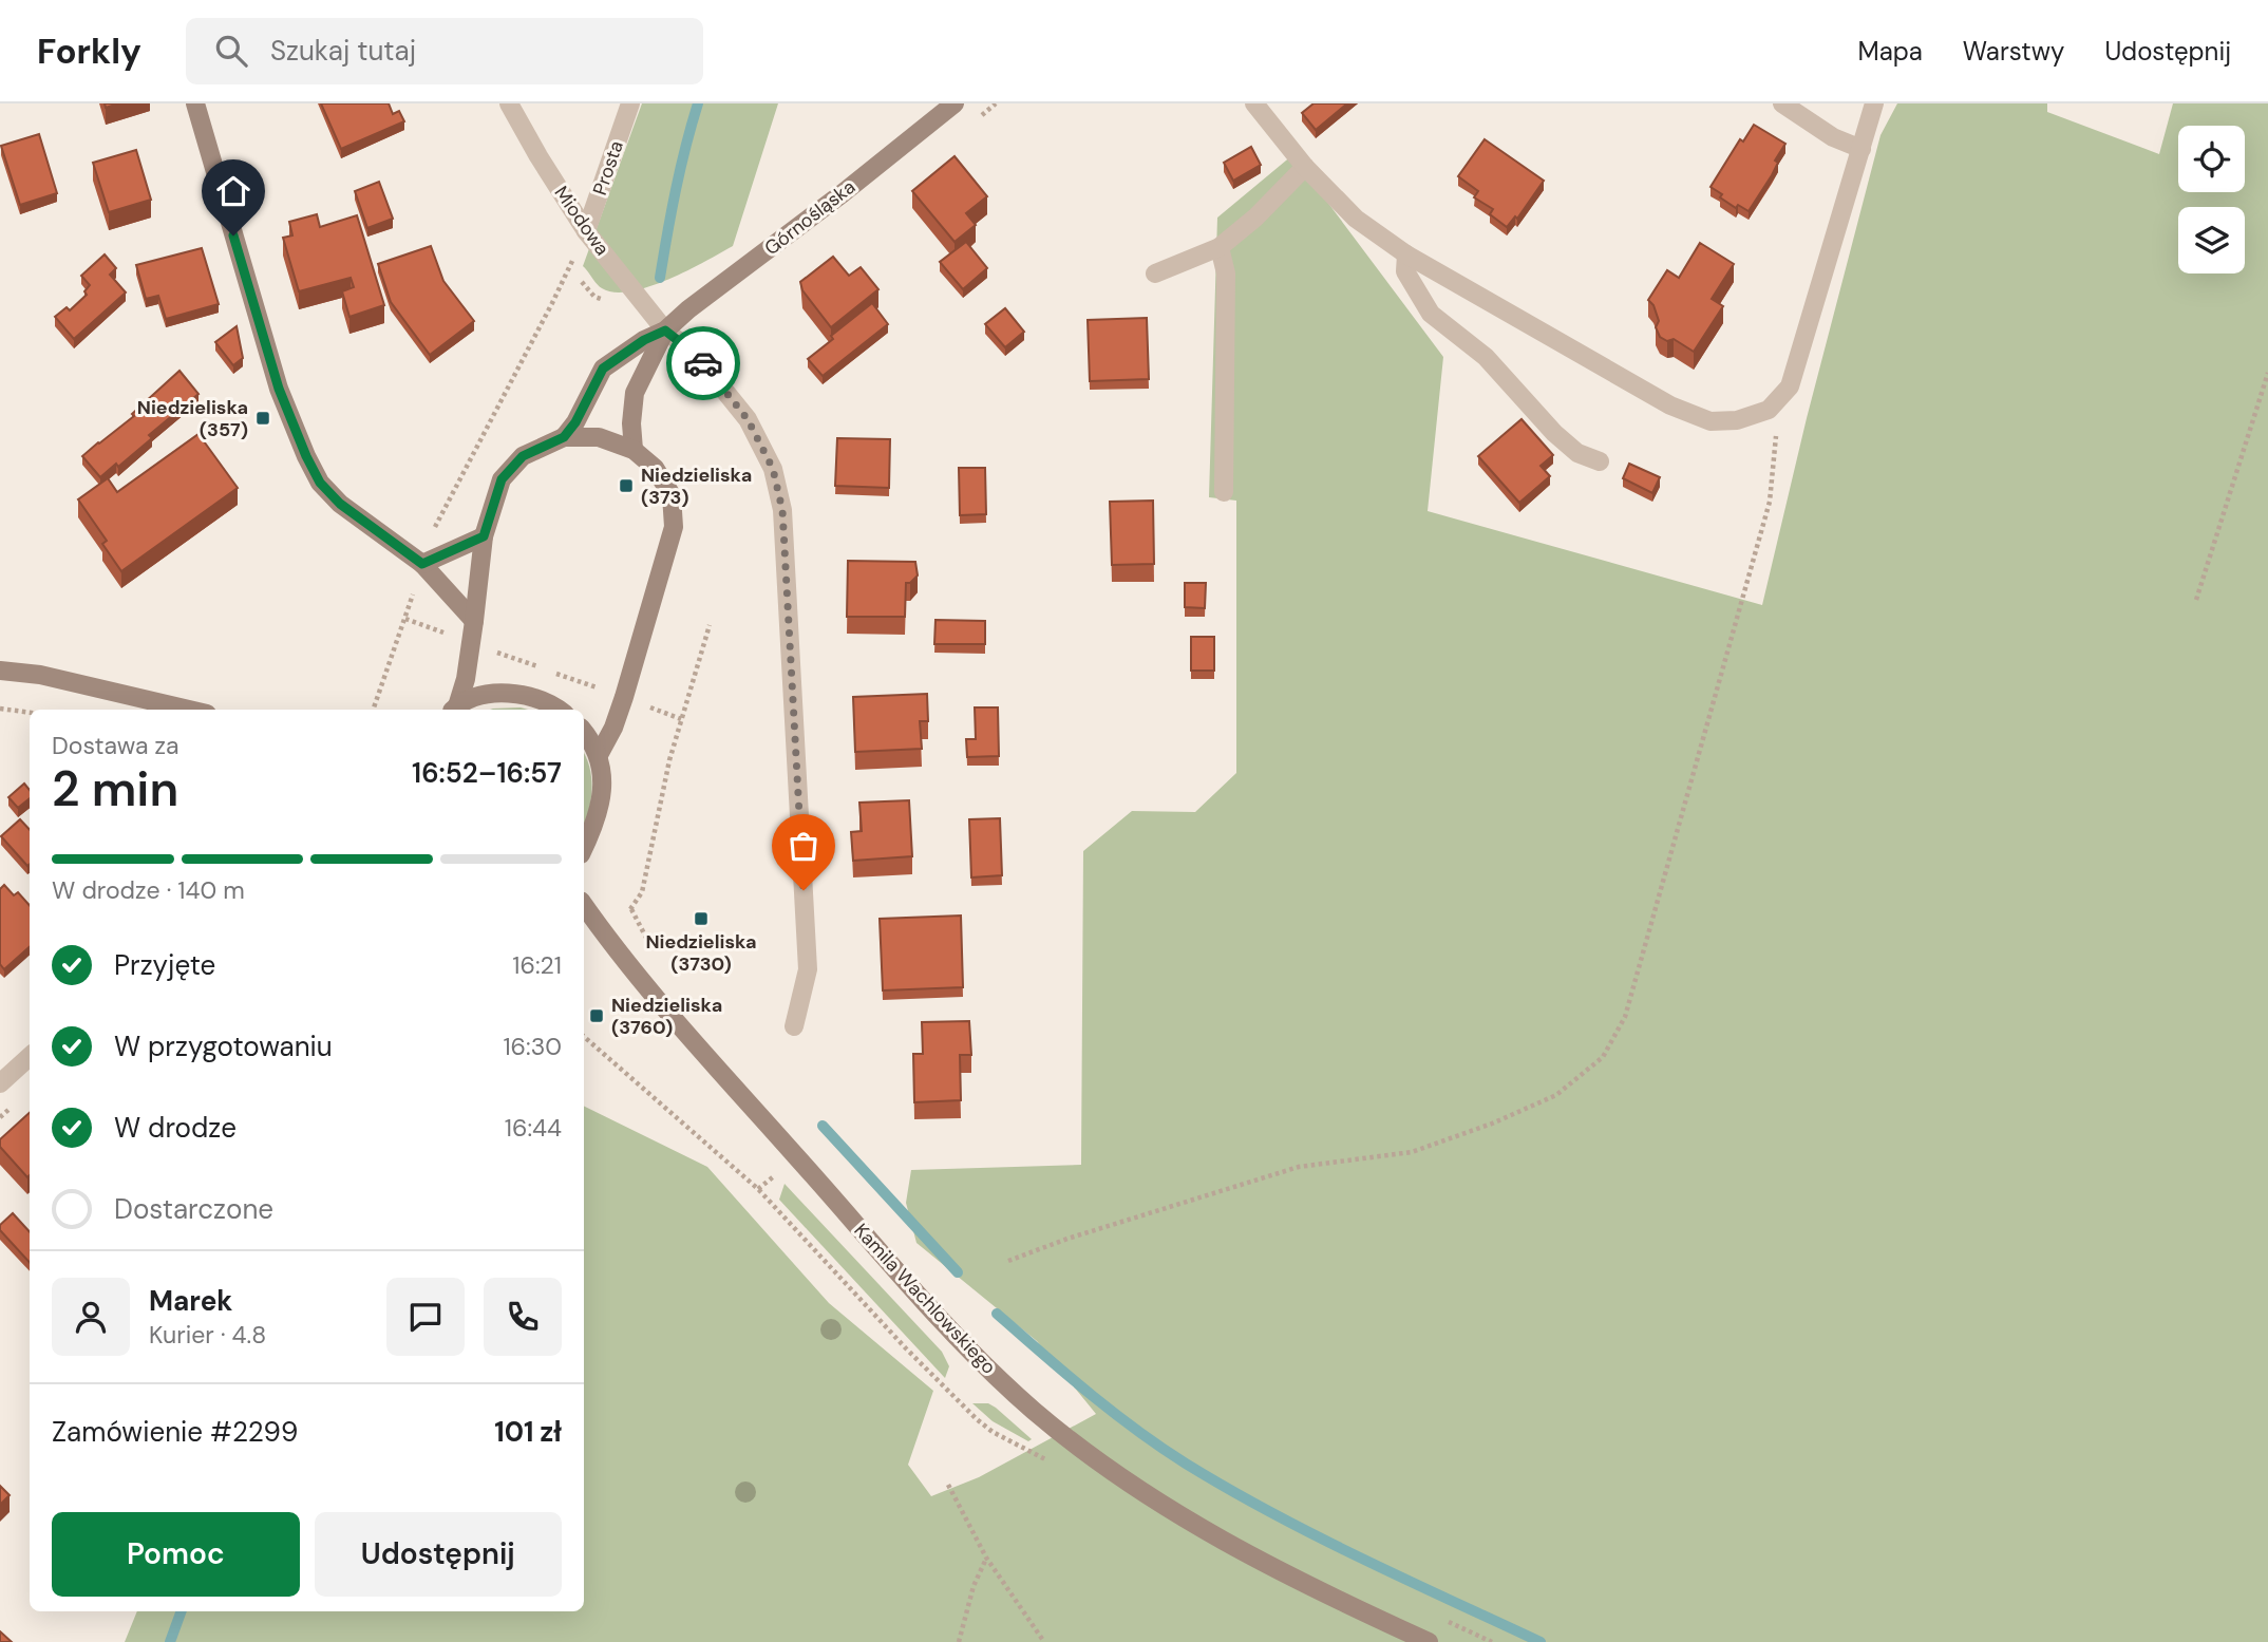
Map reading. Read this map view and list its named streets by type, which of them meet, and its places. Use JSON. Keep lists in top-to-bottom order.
{
  "streets": {
    "street": [
      "Prosta",
      "Górnośląska",
      "Miodowa",
      "Kamila Wachlowskiego"
    ]
  },
  "crossings": [
    ["Prosta", "Miodowa"],
    ["Górnośląska", "Miodowa"]
  ],
  "places": {
    "transit": [
      "Niedzieliska (357)",
      "Niedzieliska (373)",
      "Niedzieliska (3730)",
      "Niedzieliska (3760)"
    ]
  },
  "page": {
    "header": "Forkly",
    "search": "Szukaj tutaj",
    "nav": ["Mapa", "Warstwy", "Udostępnij"],
    "heading": ["2 min", "Dostawa za", "16:52–16:57"],
    "panel": [
      "Marek",
      "Kurier · 4.8",
      "Zamówienie #2299",
      "101 zł"
    ],
    "bar": "W drodze · 140 m",
    "list": [
      ["Przyjęte", "16:21"],
      ["W przygotowaniu", "16:30"],
      ["W drodze", "16:44"],
      "Dostarczone"
    ],
    "buttons": ["Pomoc", "Udostępnij"]
  }
}
